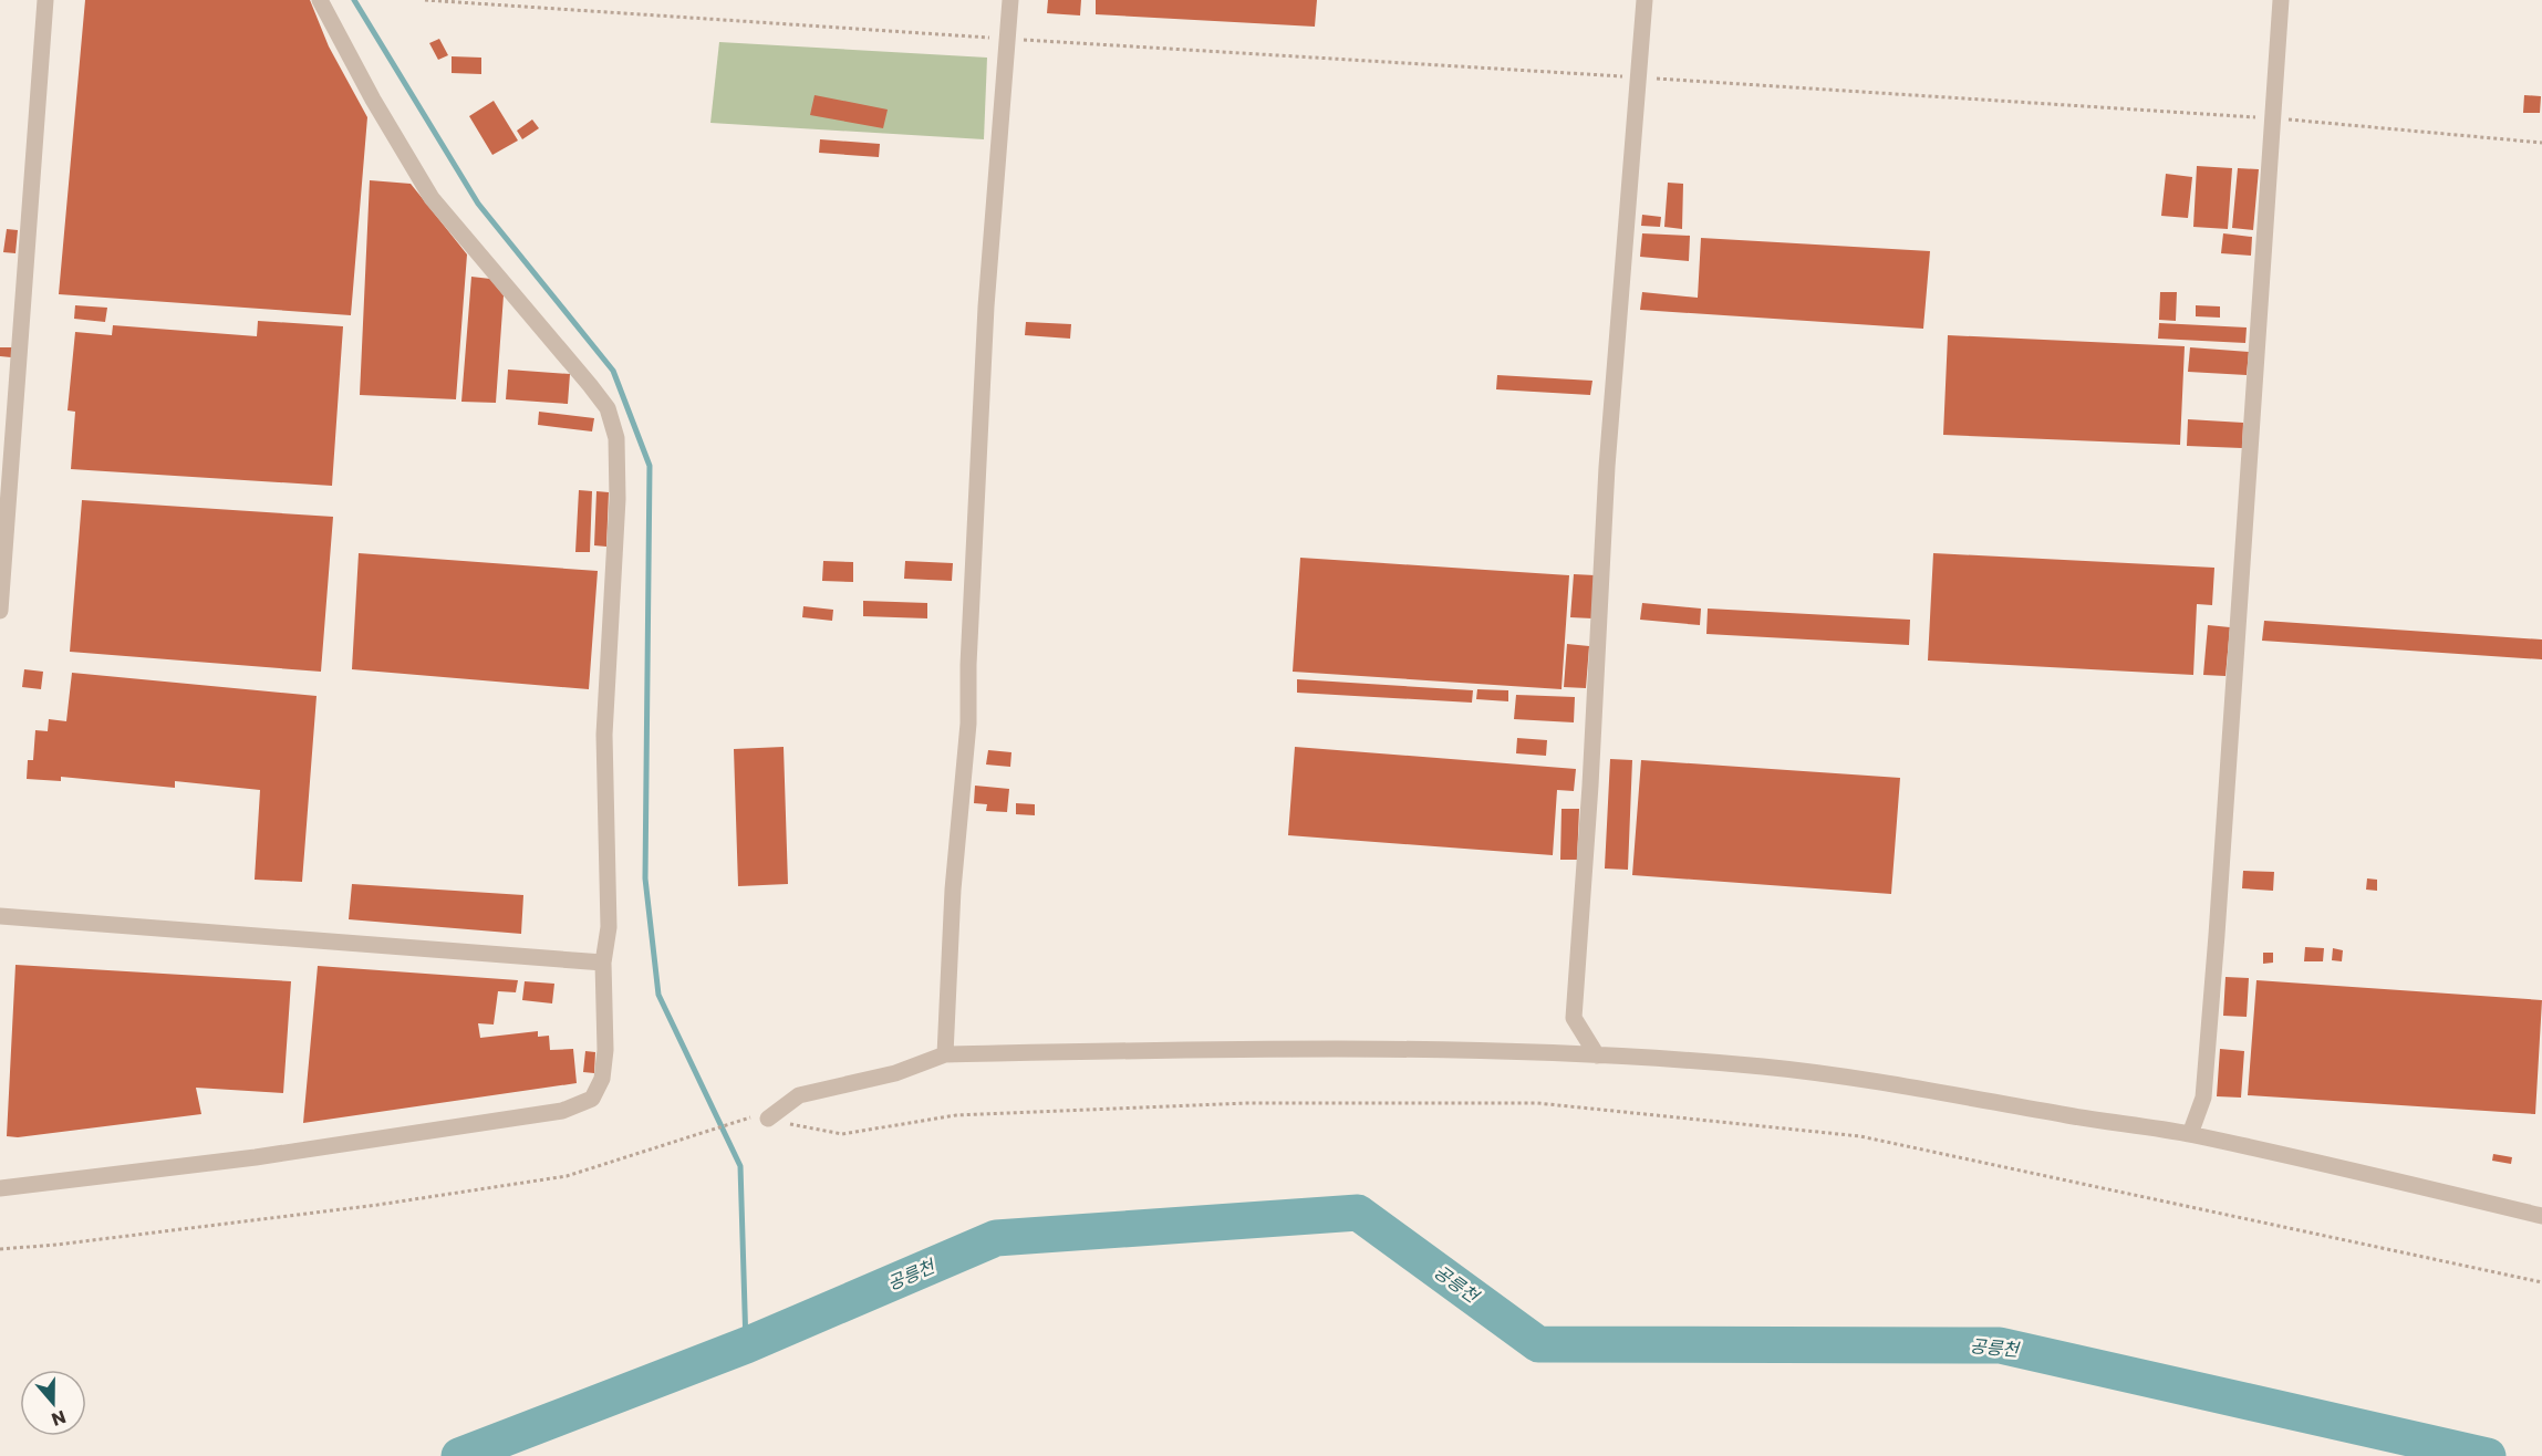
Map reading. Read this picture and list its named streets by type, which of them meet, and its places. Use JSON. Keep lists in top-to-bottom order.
{
  "water": ["공릉천"],
  "north": "bottom"
}
